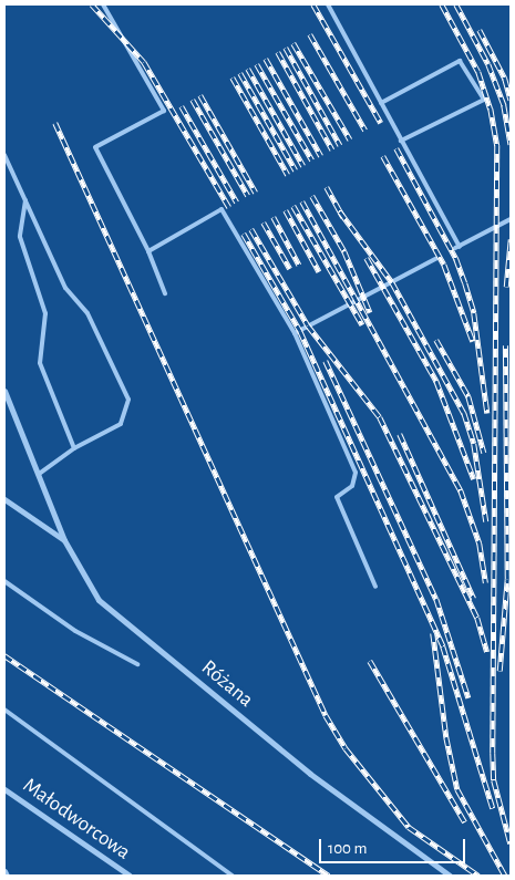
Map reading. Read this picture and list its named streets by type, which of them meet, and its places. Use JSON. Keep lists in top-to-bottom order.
{
  "streets": {
    "street": ["Różana", "Małodworcowa"]
  },
  "scale_bar": "100 m"
}
